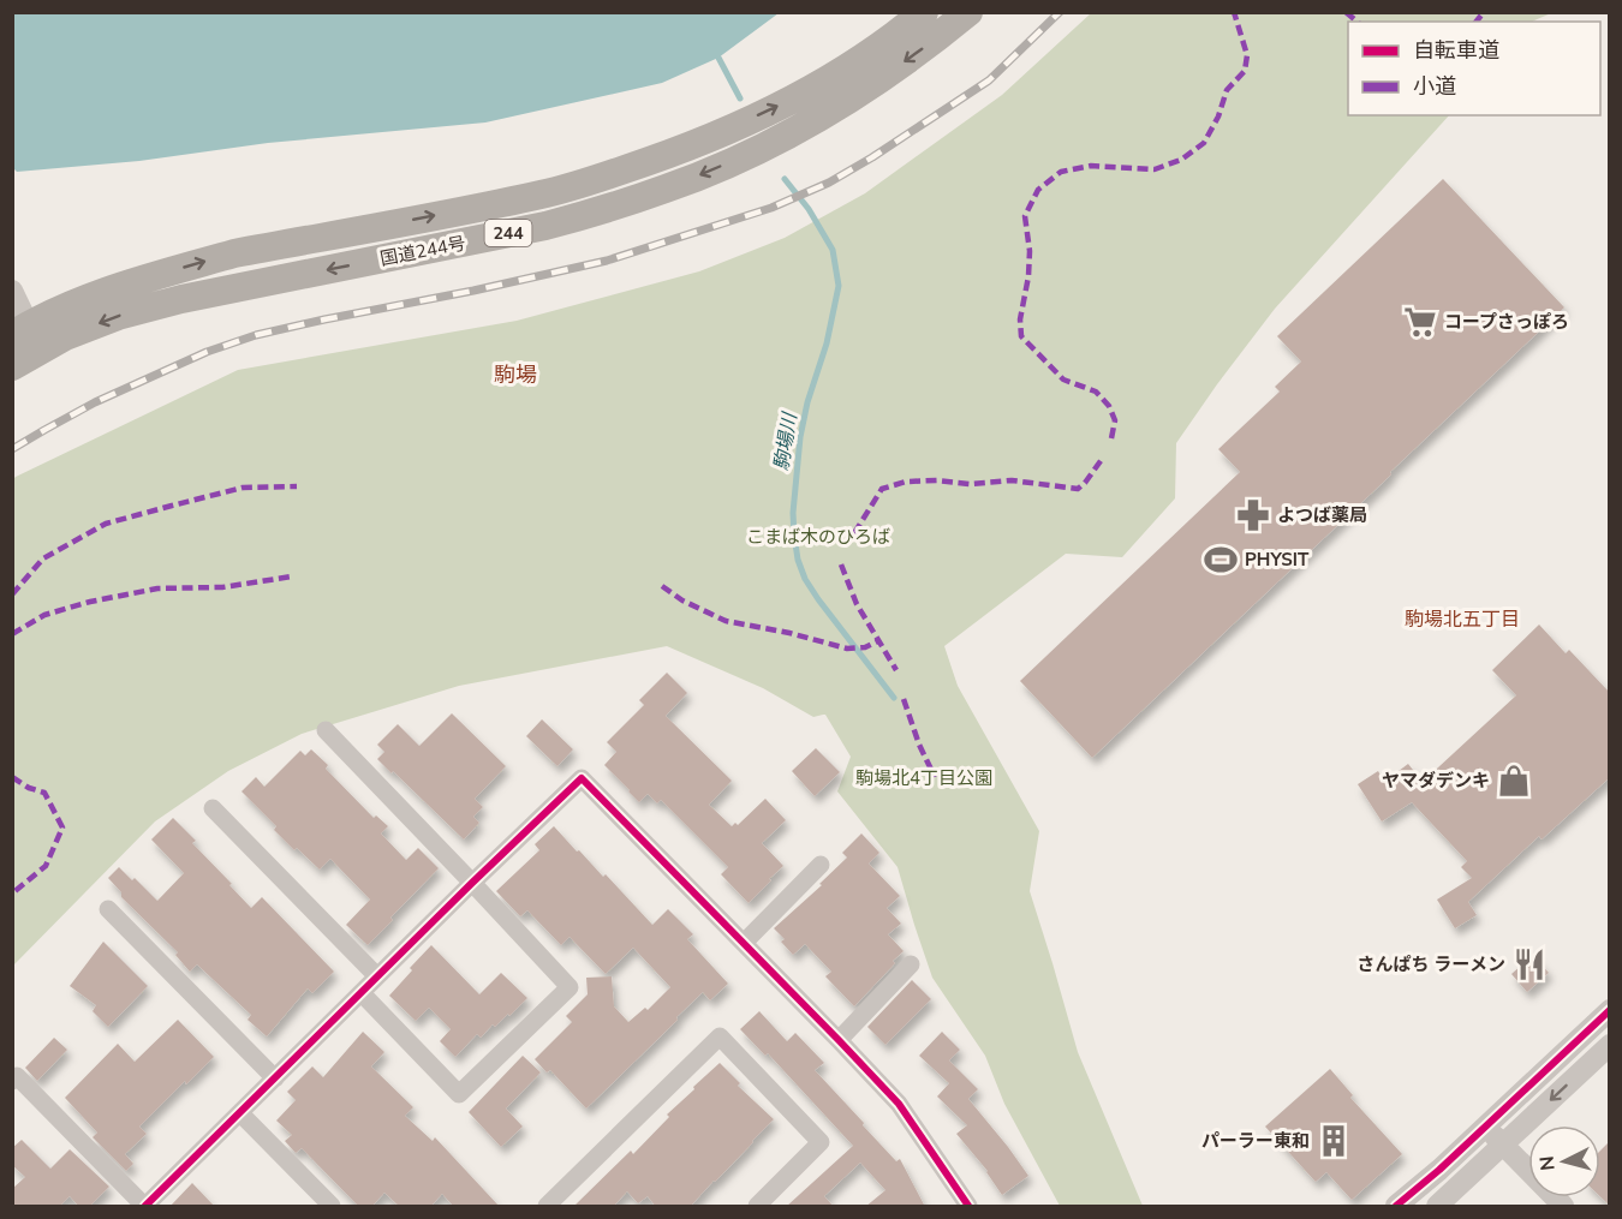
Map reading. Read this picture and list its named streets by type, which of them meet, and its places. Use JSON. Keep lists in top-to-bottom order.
{
  "streets": {
    "highway": ["244", "国道244号"]
  },
  "districts": ["駒場", "駒場北五丁目"],
  "water": ["駒場川"],
  "parks": ["こまば木のひろば", "駒場北4丁目公園"],
  "places": {
    "supermarket": ["コープさっぽろ"],
    "pharmacy": ["よつば薬局"],
    "sports": ["PHYSIT"],
    "shop": ["ヤマダデンキ"],
    "restaurant": ["さんぱち ラーメン"],
    "building": ["パーラー東和"]
  },
  "legend": ["自転車道", "小道"],
  "north": "left"
}
